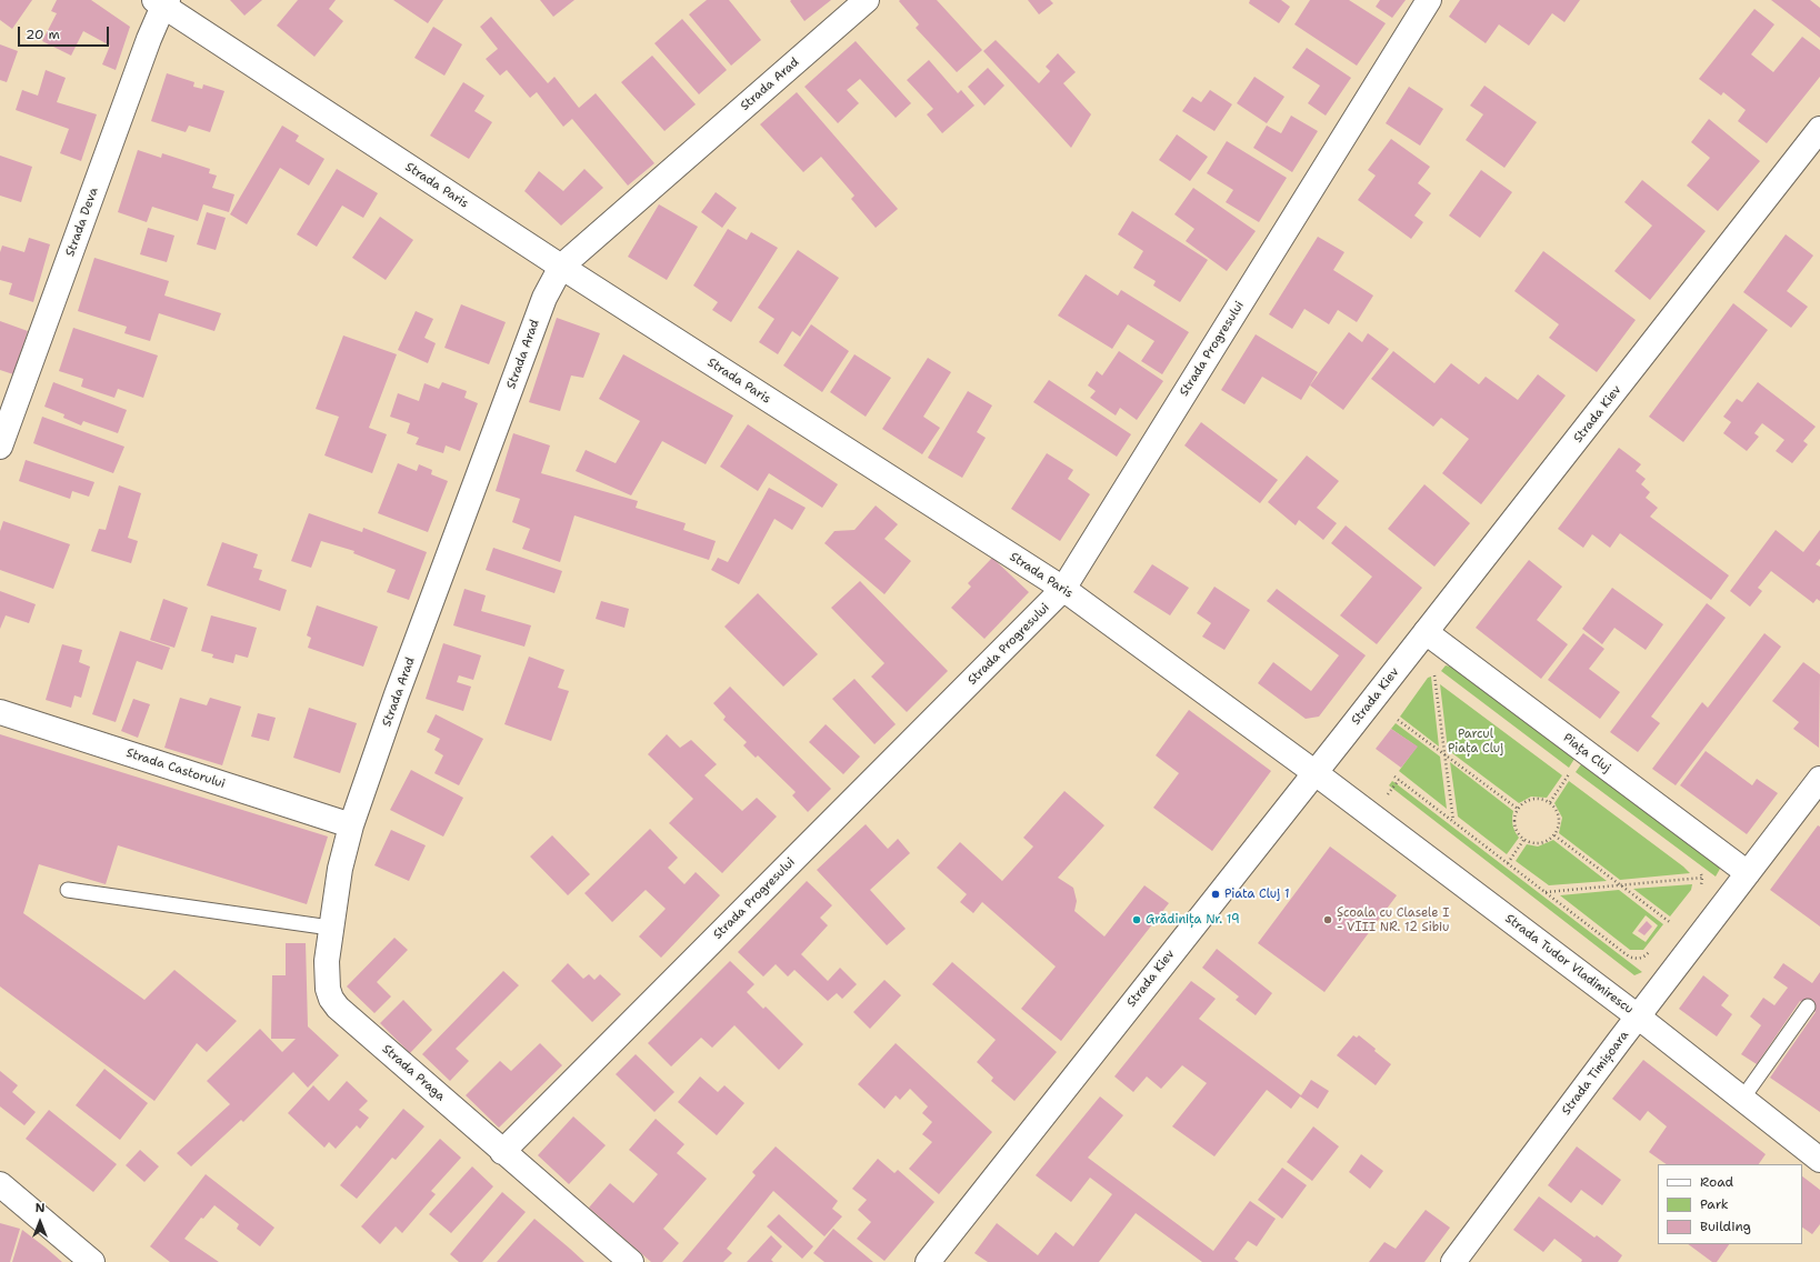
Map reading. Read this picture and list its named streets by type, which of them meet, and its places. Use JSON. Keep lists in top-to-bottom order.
{
  "streets": {
    "street": [
      "Strada Arad",
      "Strada Paris",
      "Strada Deva",
      "Strada Progresului",
      "Strada Kiev",
      "Piața Cluj",
      "Strada Castorului",
      "Strada Tudor Vladimirescu",
      "Strada Praga",
      "Strada Timișoara"
    ]
  },
  "crossings": [
    ["Strada Arad", "Strada Paris"],
    ["Strada Arad", "Strada Castorului"],
    ["Strada Arad", "Strada Praga"],
    ["Strada Paris", "Strada Deva"],
    ["Strada Paris", "Strada Progresului"],
    ["Strada Paris", "Strada Kiev"],
    ["Strada Paris", "Strada Tudor Vladimirescu"],
    ["Strada Progresului", "Strada Praga"],
    ["Strada Kiev", "Piața Cluj"],
    ["Strada Kiev", "Strada Tudor Vladimirescu"],
    ["Piața Cluj", "Strada Timișoara"],
    ["Strada Castorului", "Strada Praga"],
    ["Strada Tudor Vladimirescu", "Strada Timișoara"]
  ],
  "parks": ["Parcul Piața Cluj"],
  "places": ["Piata Cluj 1", "Grădinița Nr. 19", "Școala cu Clasele I - VIII NR. 12 Sibiu"],
  "legend": ["Road", "Park", "Building"],
  "scale_bar": "20 m",
  "north": "top"
}
